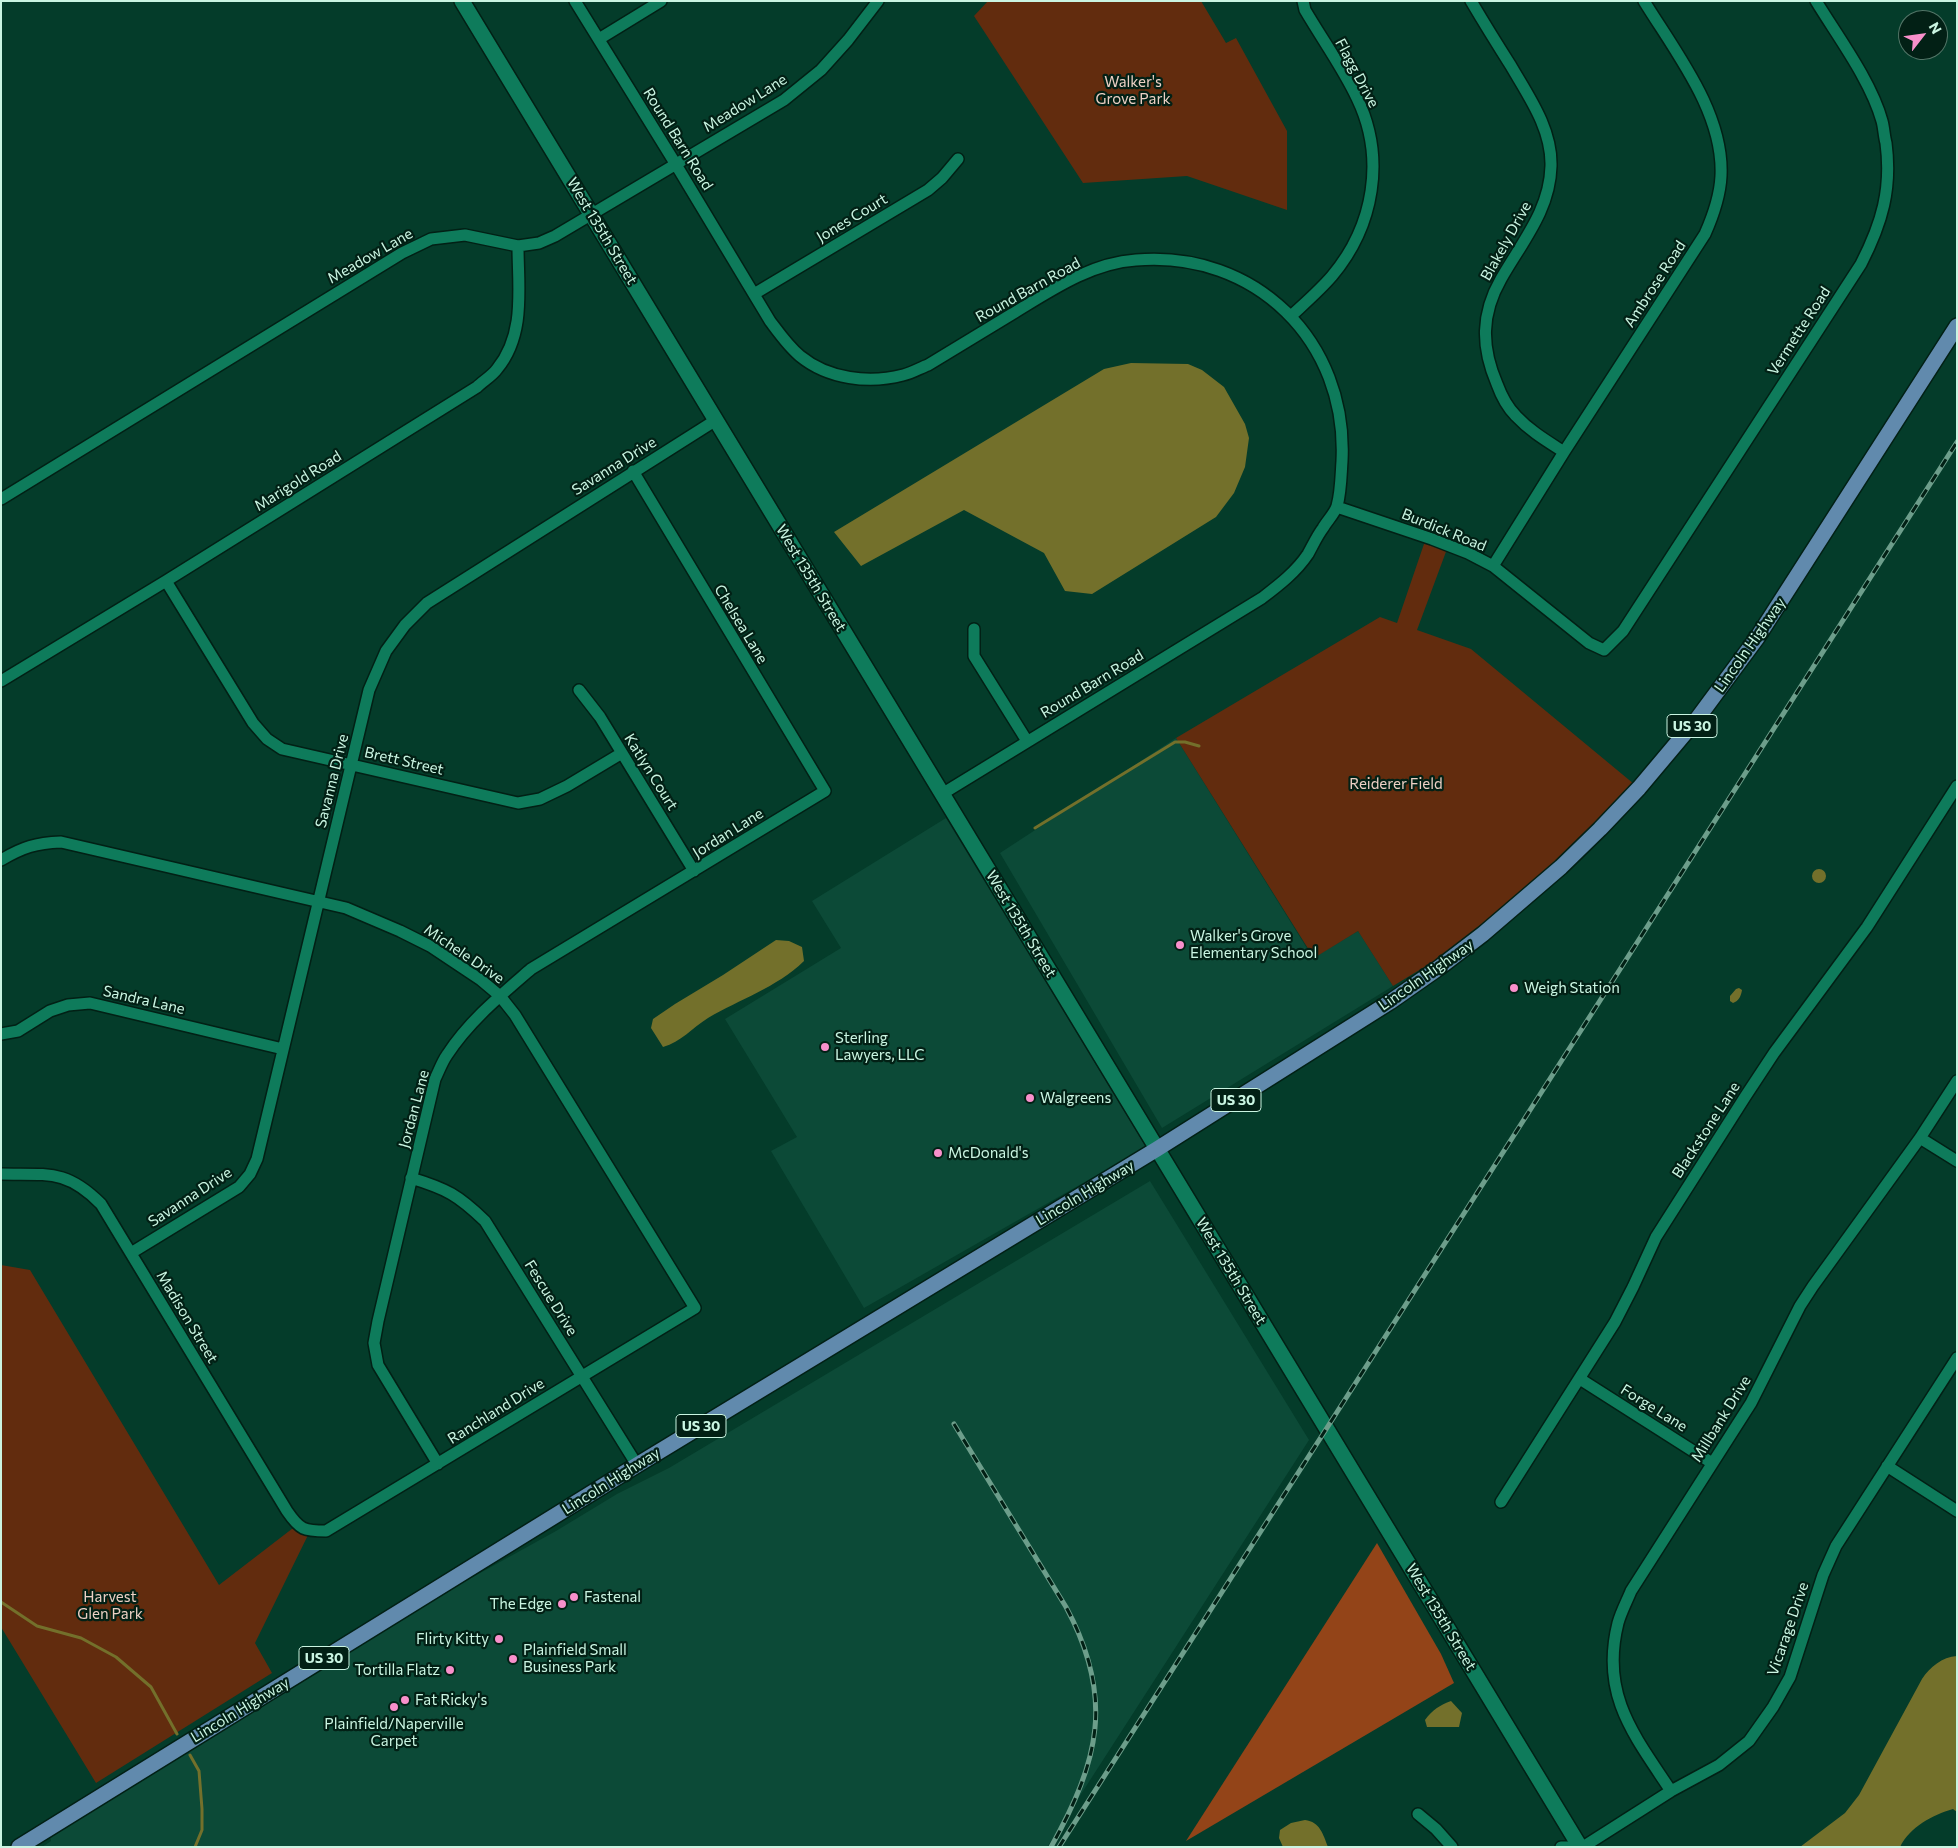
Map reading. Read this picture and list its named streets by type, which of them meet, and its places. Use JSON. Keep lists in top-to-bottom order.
{
  "streets": {
    "main road": ["Lincoln Highway", "US 30"],
    "street": [
      "Flagg Drive",
      "Meadow Lane",
      "Round Barn Road",
      "Jones Court",
      "West 135th Street",
      "Blakely Drive",
      "Ambrose Road",
      "Vermette Road",
      "Savanna Drive",
      "Marigold Road",
      "Burdick Road",
      "Chelsea Lane",
      "Brett Street",
      "Katlyn Court",
      "Jordan Lane",
      "Michele Drive",
      "Sandra Lane",
      "Blackstone Lane",
      "Fescue Drive",
      "Madison Street",
      "Forge Lane",
      "Ranchland Drive",
      "Millbank Drive",
      "Vicarage Drive"
    ]
  },
  "crossings": [
    ["Flagg Drive", "Round Barn Road"],
    ["Meadow Lane", "Round Barn Road"],
    ["Meadow Lane", "West 135th Street"],
    ["Meadow Lane", "Marigold Road"],
    ["Round Barn Road", "Jones Court"],
    ["Round Barn Road", "West 135th Street"],
    ["Round Barn Road", "Burdick Road"],
    ["West 135th Street", "Savanna Drive"],
    ["West 135th Street", "Lincoln Highway"],
    ["West 135th Street", "Vicarage Drive"],
    ["Blakely Drive", "Ambrose Road"],
    ["Ambrose Road", "Burdick Road"],
    ["Vermette Road", "Burdick Road"],
    ["Savanna Drive", "Chelsea Lane"],
    ["Savanna Drive", "Brett Street"],
    ["Savanna Drive", "Michele Drive"],
    ["Savanna Drive", "Sandra Lane"],
    ["Savanna Drive", "Madison Street"],
    ["Marigold Road", "Brett Street"],
    ["Chelsea Lane", "Jordan Lane"],
    ["Lincoln Highway", "Fescue Drive"],
    ["Brett Street", "Katlyn Court"],
    ["Katlyn Court", "Jordan Lane"],
    ["Jordan Lane", "Michele Drive"],
    ["Jordan Lane", "Fescue Drive"],
    ["Jordan Lane", "Ranchland Drive"],
    ["Michele Drive", "Ranchland Drive"],
    ["Blackstone Lane", "Forge Lane"],
    ["Fescue Drive", "Ranchland Drive"],
    ["Madison Street", "Ranchland Drive"],
    ["Forge Lane", "Millbank Drive"],
    ["Millbank Drive", "Vicarage Drive"]
  ],
  "parks": ["Walker's Grove Park", "Reiderer Field", "Harvest Glen Park"],
  "places": [
    "Walker's Grove Elementary School",
    "Weigh Station",
    "Sterling Lawyers, LLC",
    "Walgreens",
    "McDonald's",
    "Fastenal",
    "The Edge",
    "Flirty Kitty",
    "Plainfield Small Business Park",
    "Tortilla Flatz",
    "Fat Ricky's",
    "Plainfield/Naperville Carpet"
  ],
  "north": "top right"
}
